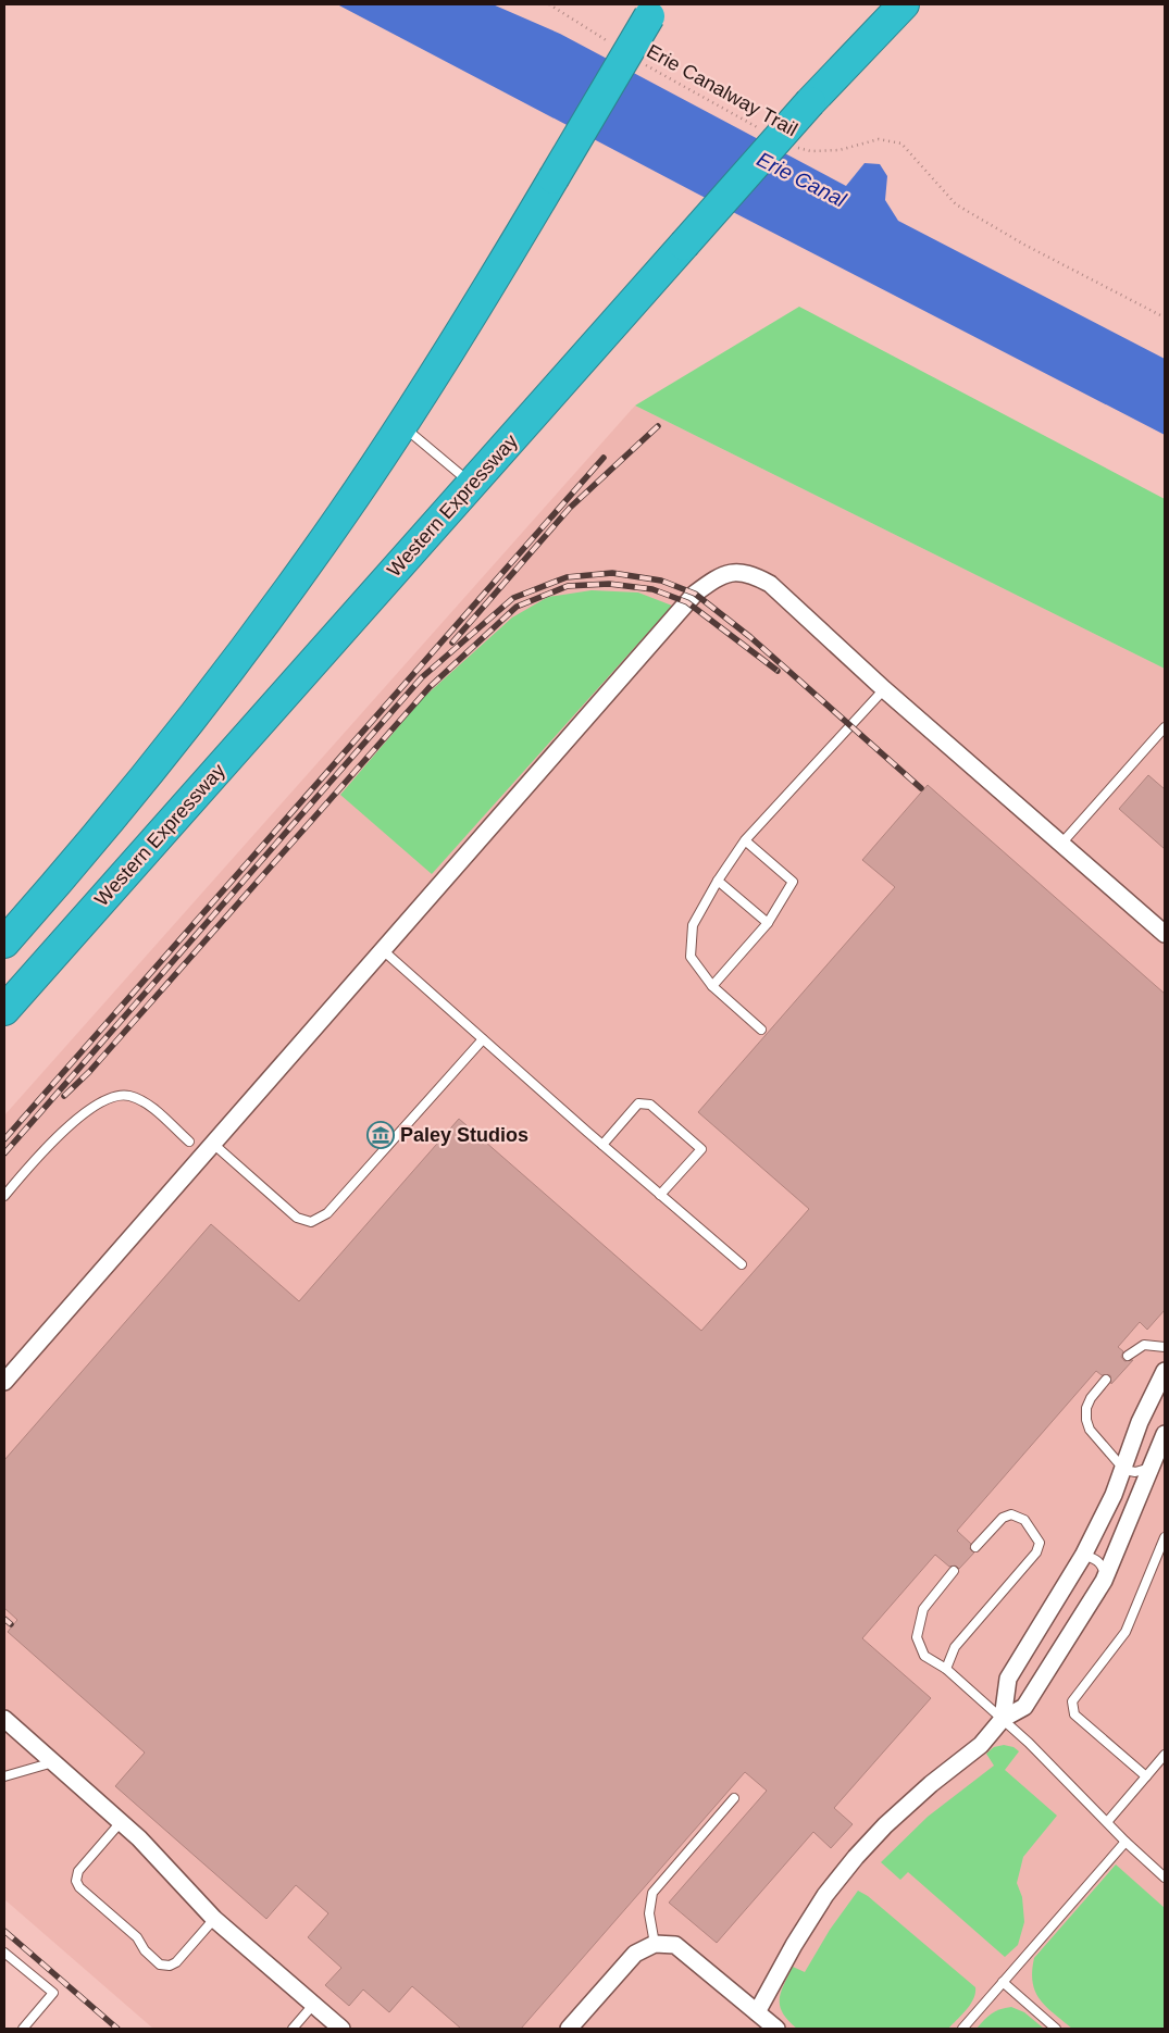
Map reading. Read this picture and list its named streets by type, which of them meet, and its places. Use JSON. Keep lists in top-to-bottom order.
{
  "streets": {
    "highway": ["Western Expressway"],
    "path": ["Erie Canalway Trail"]
  },
  "water": ["Erie Canal"],
  "places": {
    "museum": ["Paley Studios"]
  }
}
